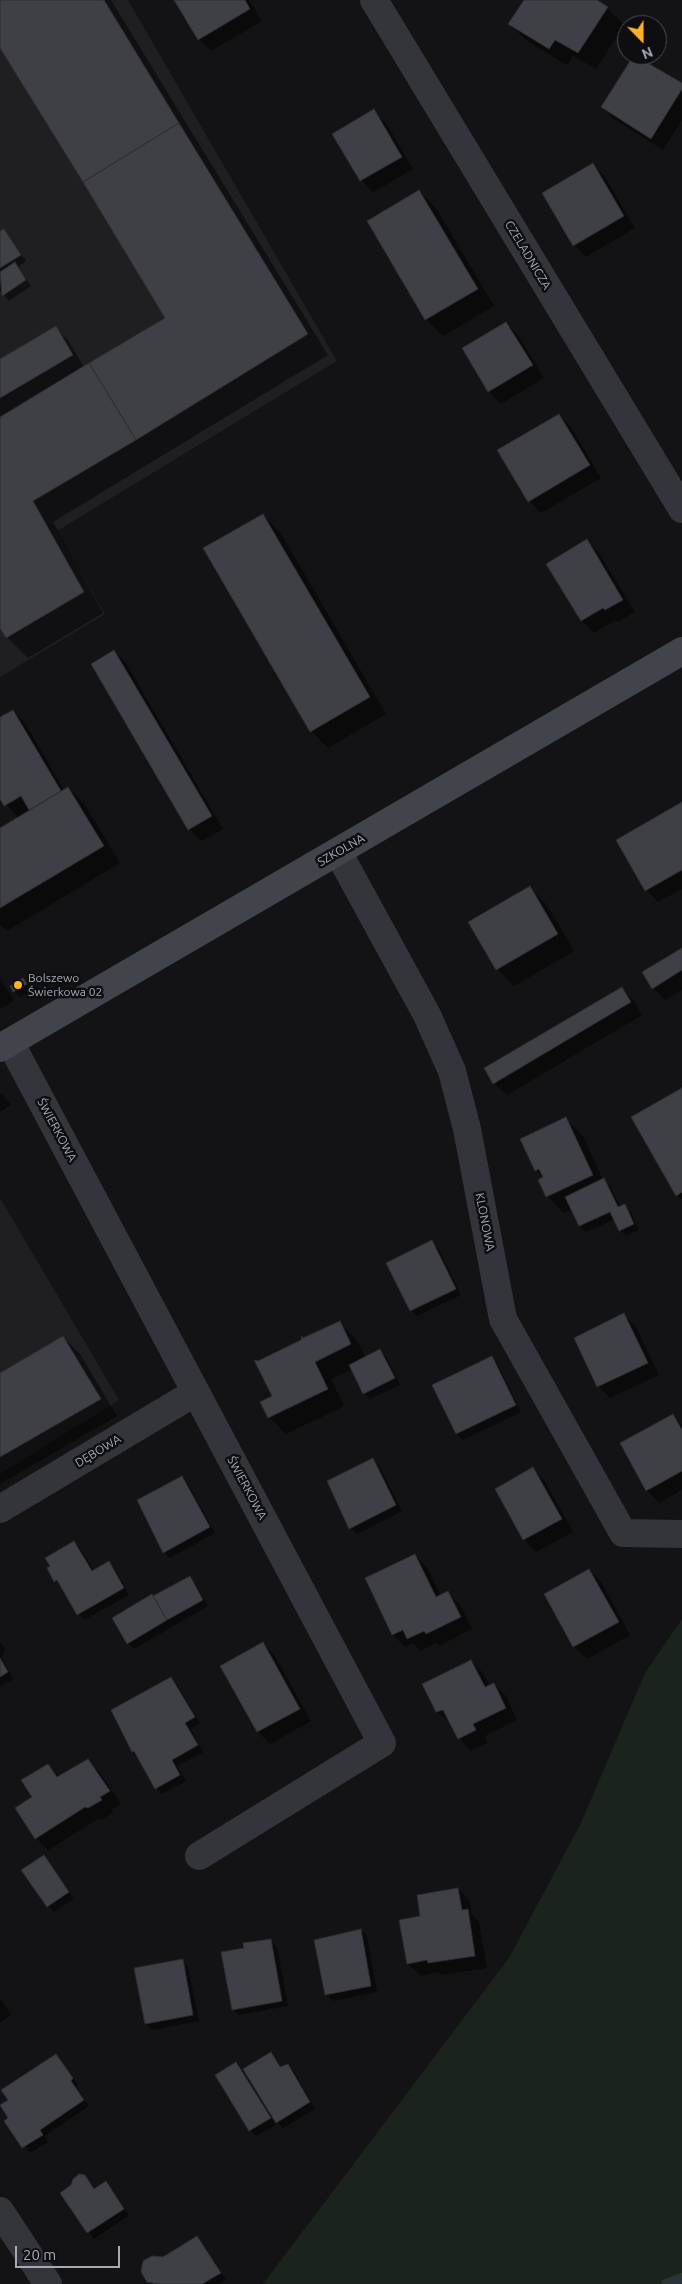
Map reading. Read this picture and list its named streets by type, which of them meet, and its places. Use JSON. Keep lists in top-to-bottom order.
{
  "streets": {
    "street": [
      "CZELADNICZA",
      "SZKOLNA",
      "ŚWIERKOWA",
      "KLONOWA",
      "DĘBOWA"
    ]
  },
  "crossings": [
    ["SZKOLNA", "ŚWIERKOWA"],
    ["SZKOLNA", "KLONOWA"],
    ["ŚWIERKOWA", "DĘBOWA"]
  ],
  "places": ["Bolszewo Świerkowa 02"],
  "scale_bar": "20 m",
  "north": "bottom"
}
